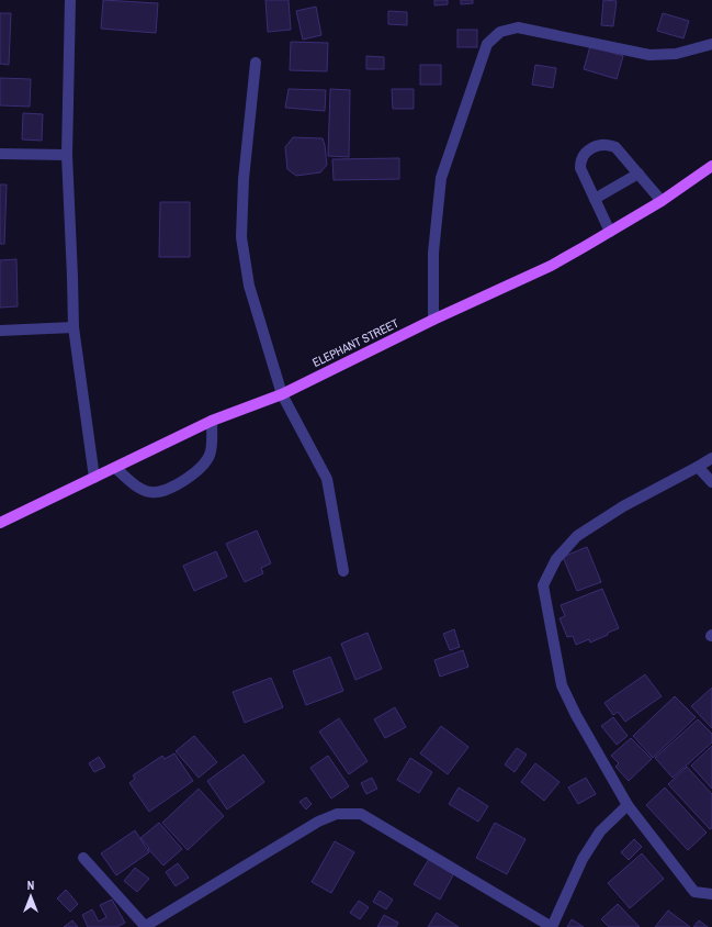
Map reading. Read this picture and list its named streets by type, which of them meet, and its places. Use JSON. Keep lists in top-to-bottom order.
{
  "streets": {
    "main road": ["ELEPHANT STREET"]
  },
  "north": "top"
}
